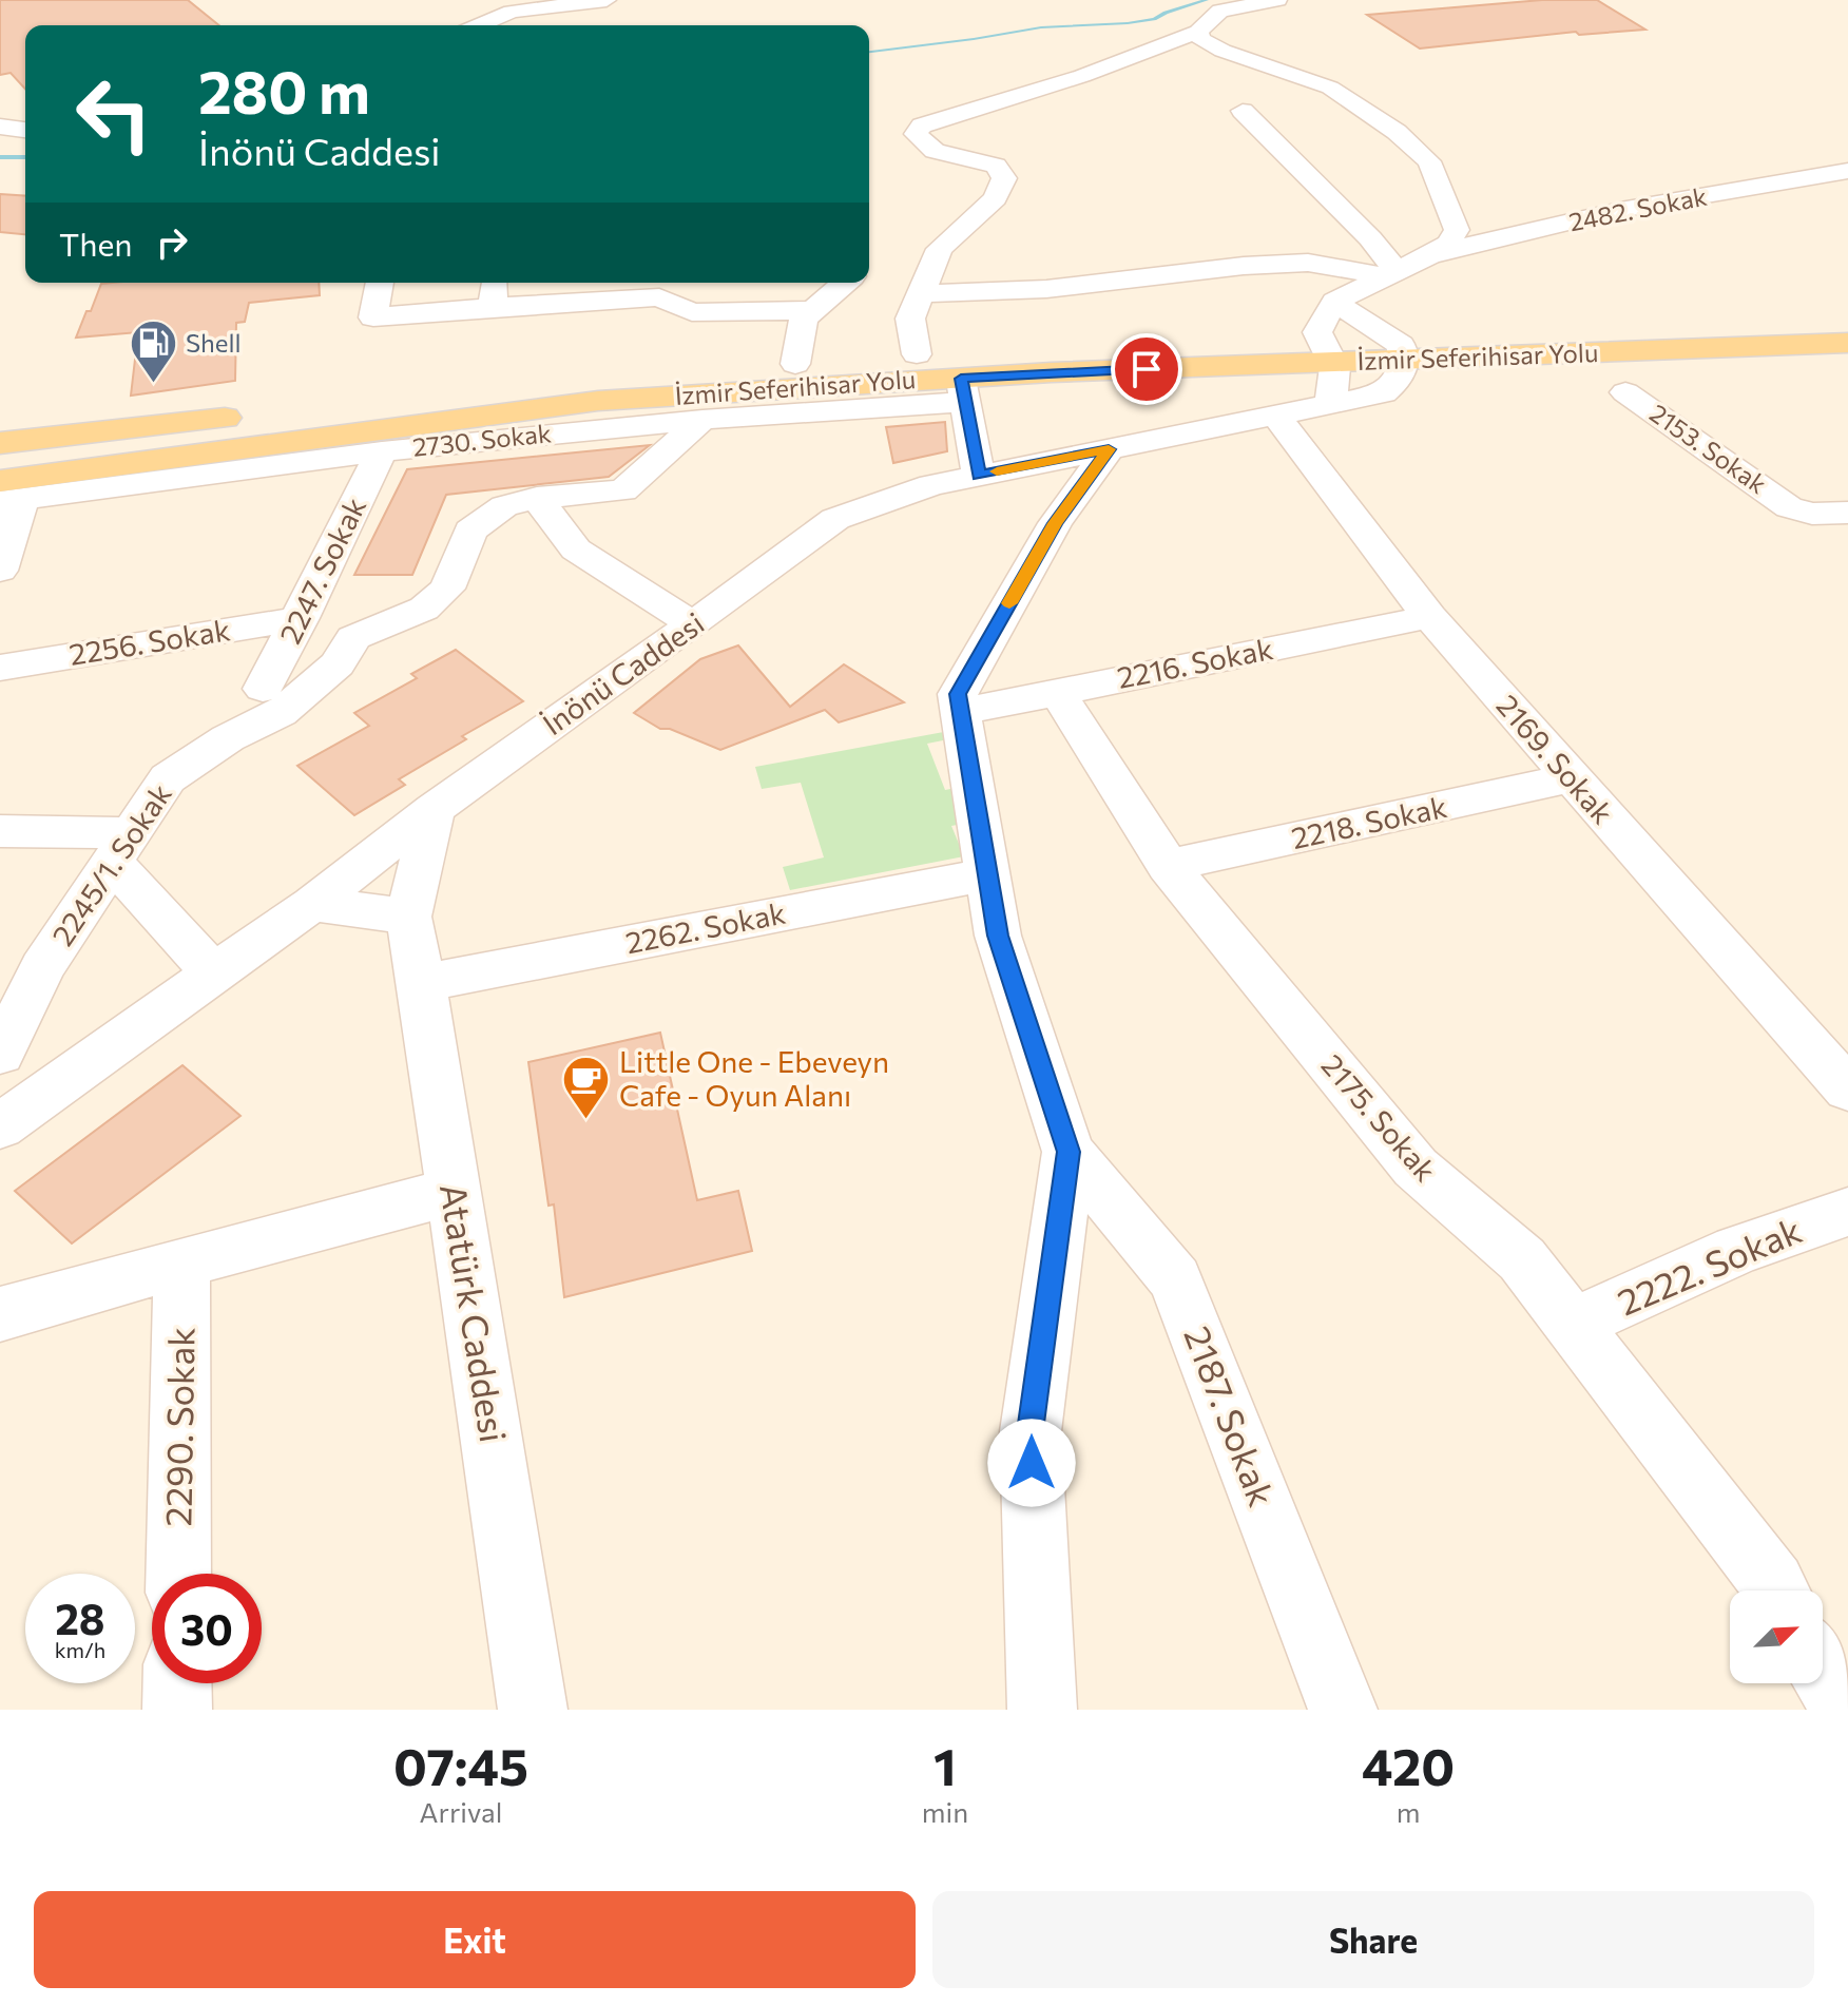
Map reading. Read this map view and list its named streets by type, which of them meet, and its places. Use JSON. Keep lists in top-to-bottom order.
{
  "streets": {
    "main road": ["İzmir Seferihisar Yolu"],
    "street": [
      "2482. Sokak",
      "2730. Sokak",
      "2153. Sokak",
      "2247. Sokak",
      "2256. Sokak",
      "2216. Sokak",
      "İnönü Caddesi",
      "2169. Sokak",
      "2218. Sokak",
      "2245/1. Sokak",
      "2262. Sokak",
      "2175. Sokak",
      "2222. Sokak",
      "Atatürk Caddesi",
      "2187. Sokak",
      "2290. Sokak"
    ]
  },
  "crossings": [
    ["İzmir Seferihisar Yolu", "2730. Sokak"],
    ["İzmir Seferihisar Yolu", "İnönü Caddesi"],
    ["2730. Sokak", "2247. Sokak"],
    ["2730. Sokak", "2245/1. Sokak"],
    ["2247. Sokak", "2256. Sokak"],
    ["2216. Sokak", "2169. Sokak"],
    ["2216. Sokak", "2175. Sokak"],
    ["İnönü Caddesi", "2169. Sokak"],
    ["2169. Sokak", "2218. Sokak"],
    ["2218. Sokak", "2175. Sokak"],
    ["2262. Sokak", "Atatürk Caddesi"],
    ["2175. Sokak", "2222. Sokak"]
  ],
  "places": {
    "fuel station": ["Shell"],
    "cafe": ["Little One - Ebeveyn Cafe - Oyun Alanı"]
  },
  "north": "top right",
  "page": {
    "turn": ["280 m", "İnönü Caddesi"],
    "then": "Then",
    "speed": "28 km/h",
    "limit": "30",
    "eta": [
      "07:45",
      "Arrival",
      "1",
      "min",
      "420",
      "m"
    ],
    "buttons": ["Exit", "Share"]
  }
}
